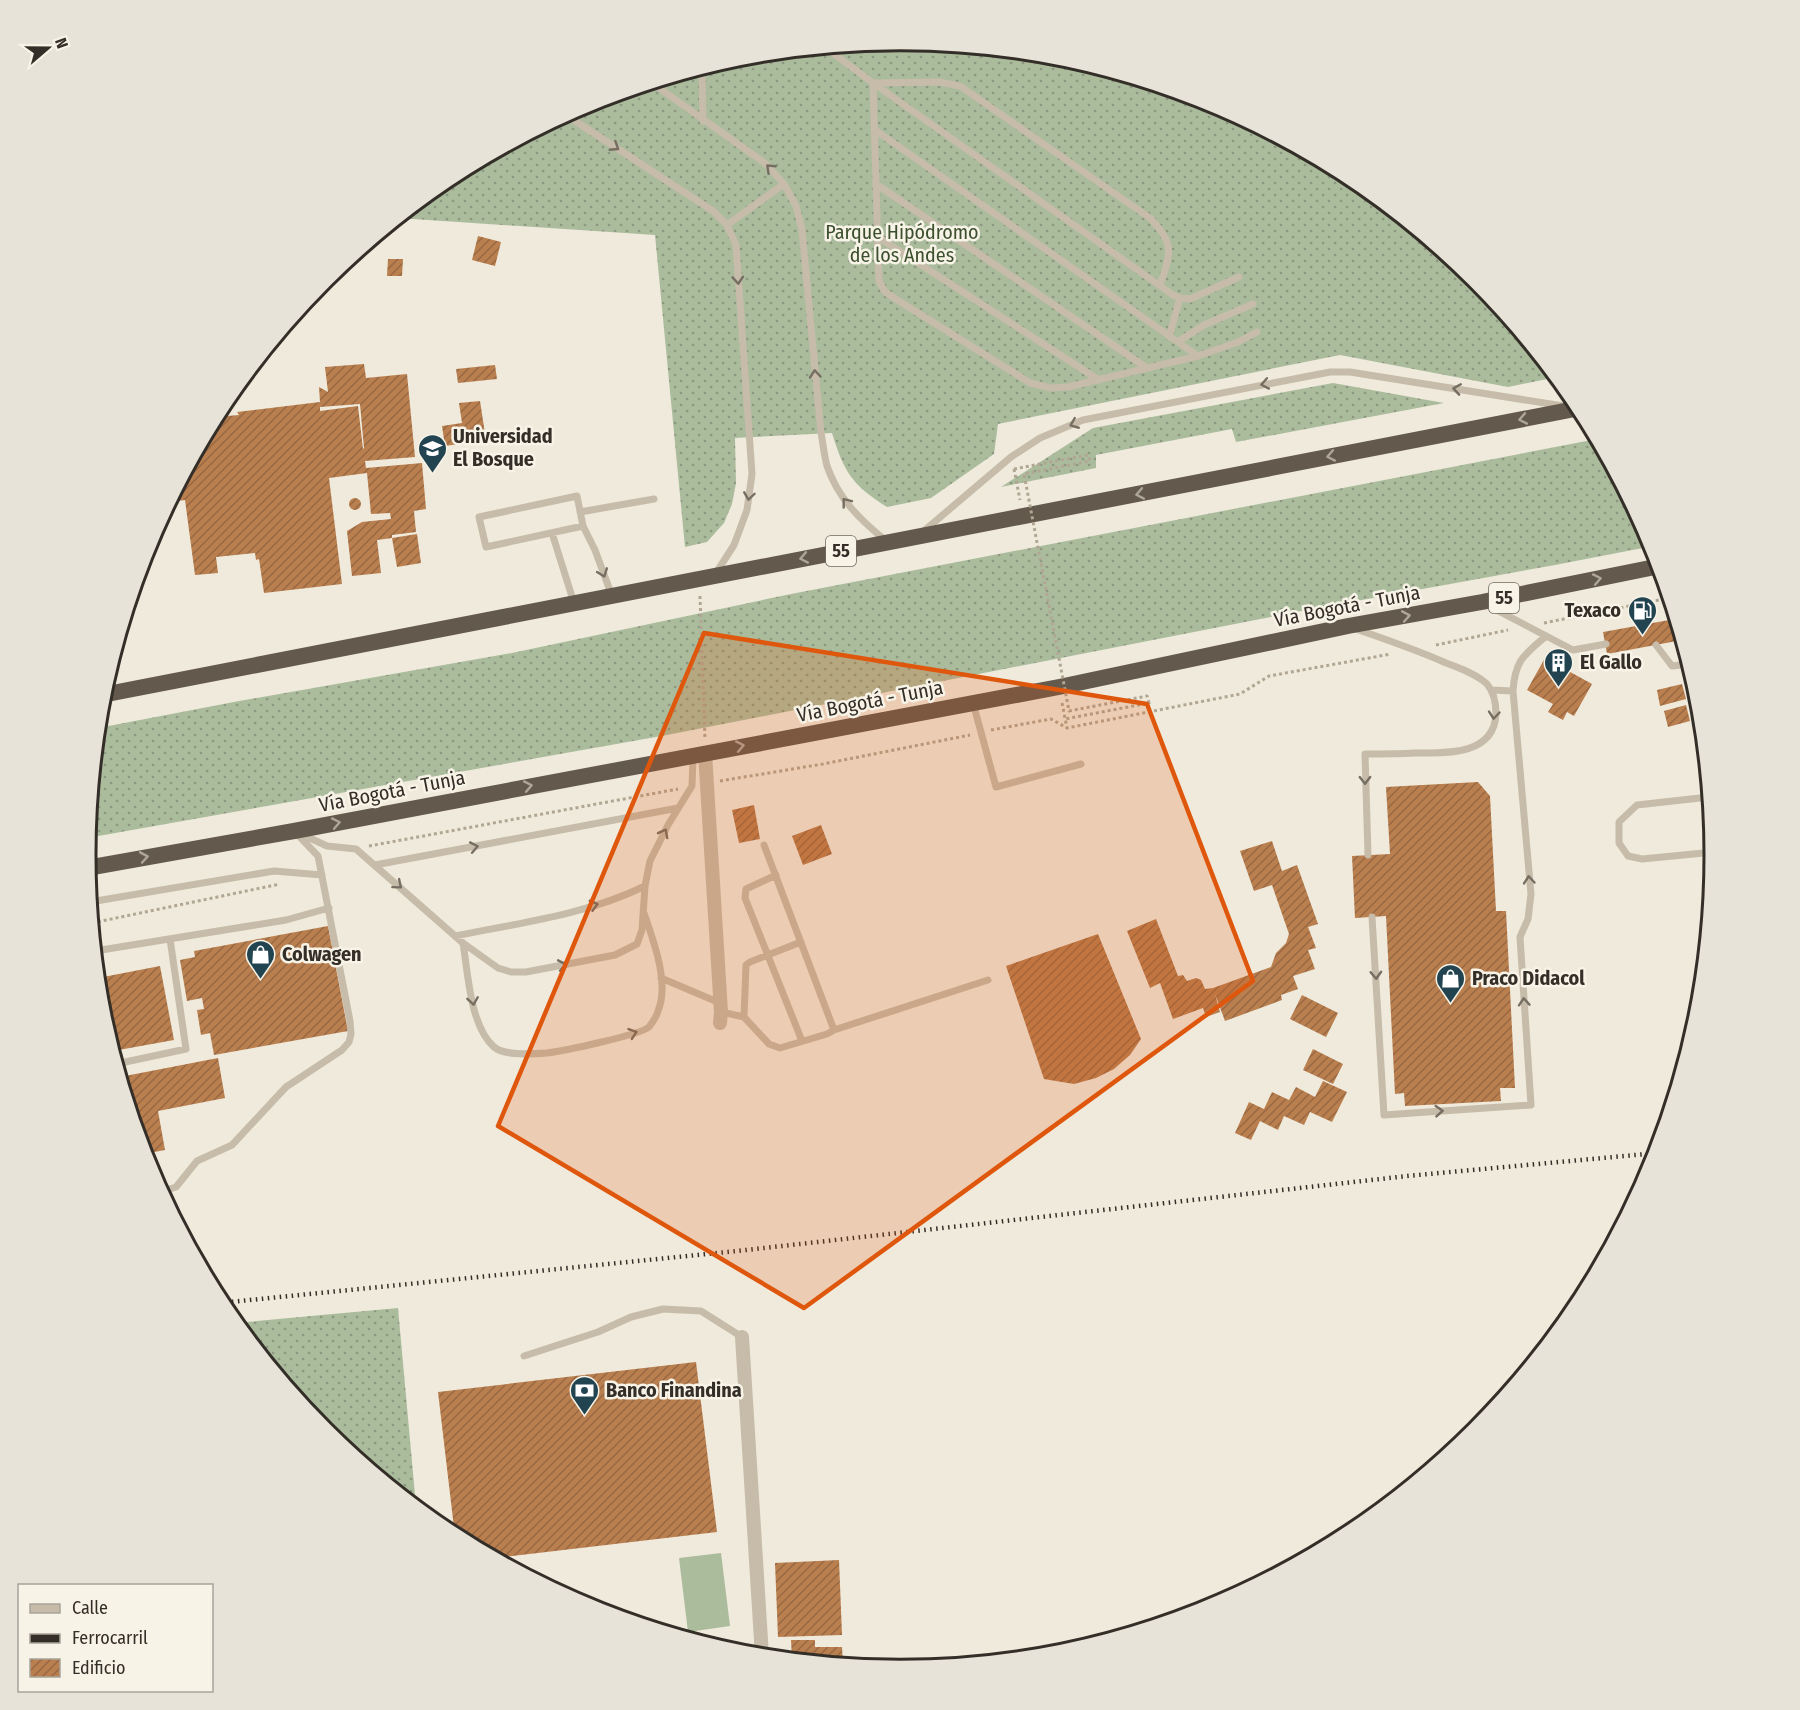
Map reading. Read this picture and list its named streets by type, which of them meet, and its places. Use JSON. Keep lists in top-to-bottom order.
{
  "streets": {
    "highway": ["55", "Vía Bogotá - Tunja"]
  },
  "one_way": ["Vía Bogotá - Tunja"],
  "parks": ["Parque Hipódromo de los Andes"],
  "places": {
    "school or university": ["Universidad El Bosque"],
    "fuel station": ["Texaco"],
    "building": ["El Gallo"],
    "shop": ["Colwagen", "Praco Didacol"],
    "bank": ["Banco Finandina"]
  },
  "legend": ["Calle", "Ferrocarril", "Edificio"],
  "north": "right"
}
